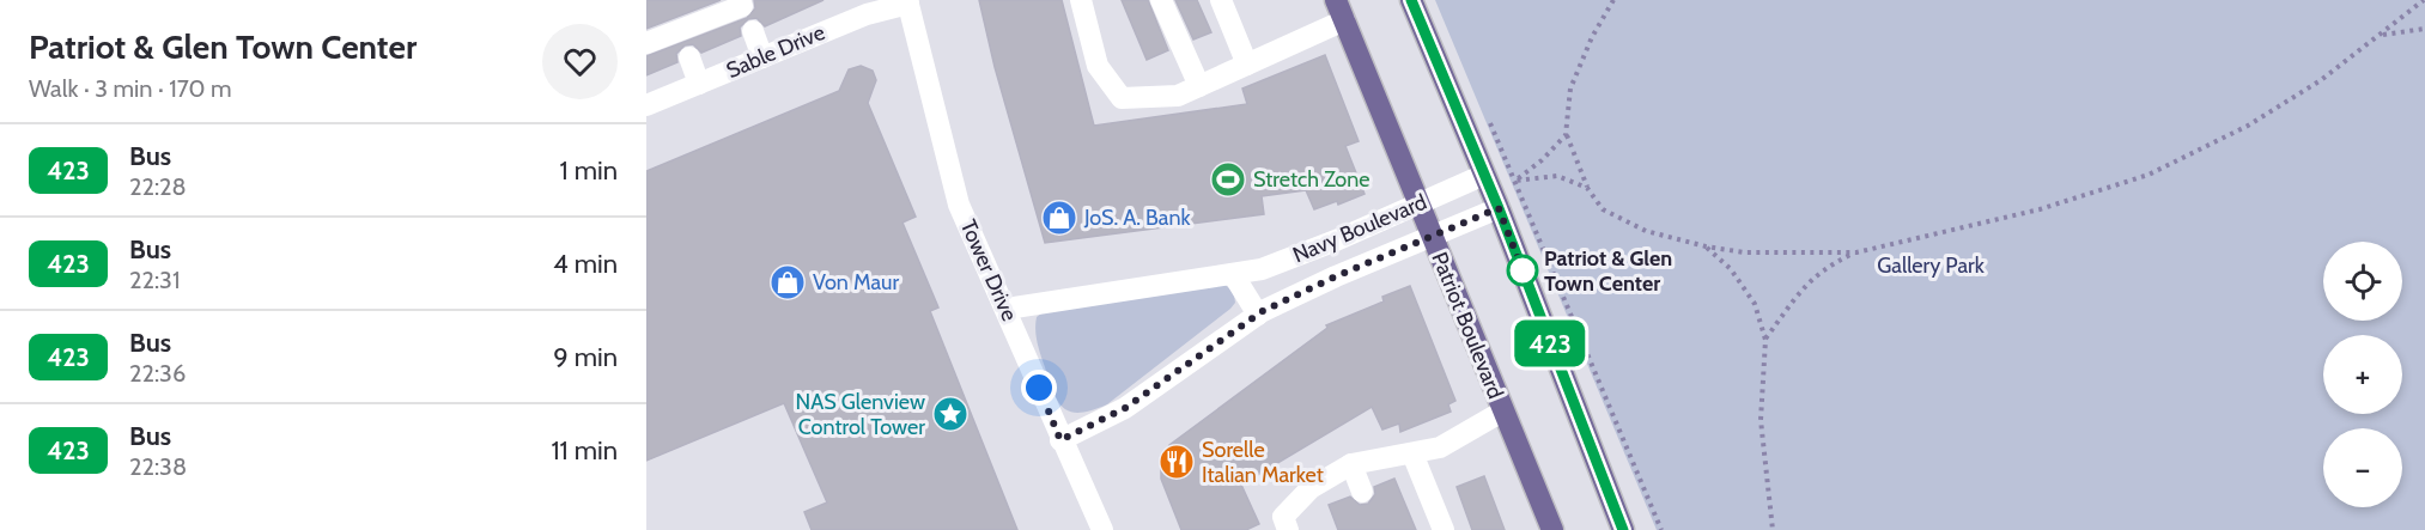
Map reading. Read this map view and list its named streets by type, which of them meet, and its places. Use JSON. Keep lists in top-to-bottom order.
{
  "streets": {
    "main road": ["Patriot Boulevard"],
    "street": ["Sable Drive", "Navy Boulevard", "Tower Drive"]
  },
  "crossings": [
    ["Sable Drive", "Tower Drive"],
    ["Navy Boulevard", "Tower Drive"],
    ["Navy Boulevard", "Patriot Boulevard"]
  ],
  "parks": ["Gallery Park"],
  "places": {
    "sports": ["Stretch Zone"],
    "shop": ["JoS. A. Bank", "Von Maur"],
    "other": ["Patriot & Glen Town Center"],
    "place": ["NAS Glenview Control Tower"],
    "restaurant": ["Sorelle Italian Market"]
  },
  "lines": ["bus line 423"],
  "page": {
    "heading": ["Patriot & Glen Town Center", "Walk · 3 min · 170 m"],
    "on_map": "423",
    "list": [
      {
        "mark": "423",
        "name": "Bus",
        "note": "22:28",
        "value": "1 min"
      },
      {
        "mark": "423",
        "name": "Bus",
        "note": "22:31",
        "value": "4 min"
      },
      {
        "mark": "423",
        "name": "Bus",
        "note": "22:36",
        "value": "9 min"
      },
      {
        "mark": "423",
        "name": "Bus",
        "note": "22:38",
        "value": "11 min"
      }
    ],
    "map_buttons": ["+", "−"]
  }
}
